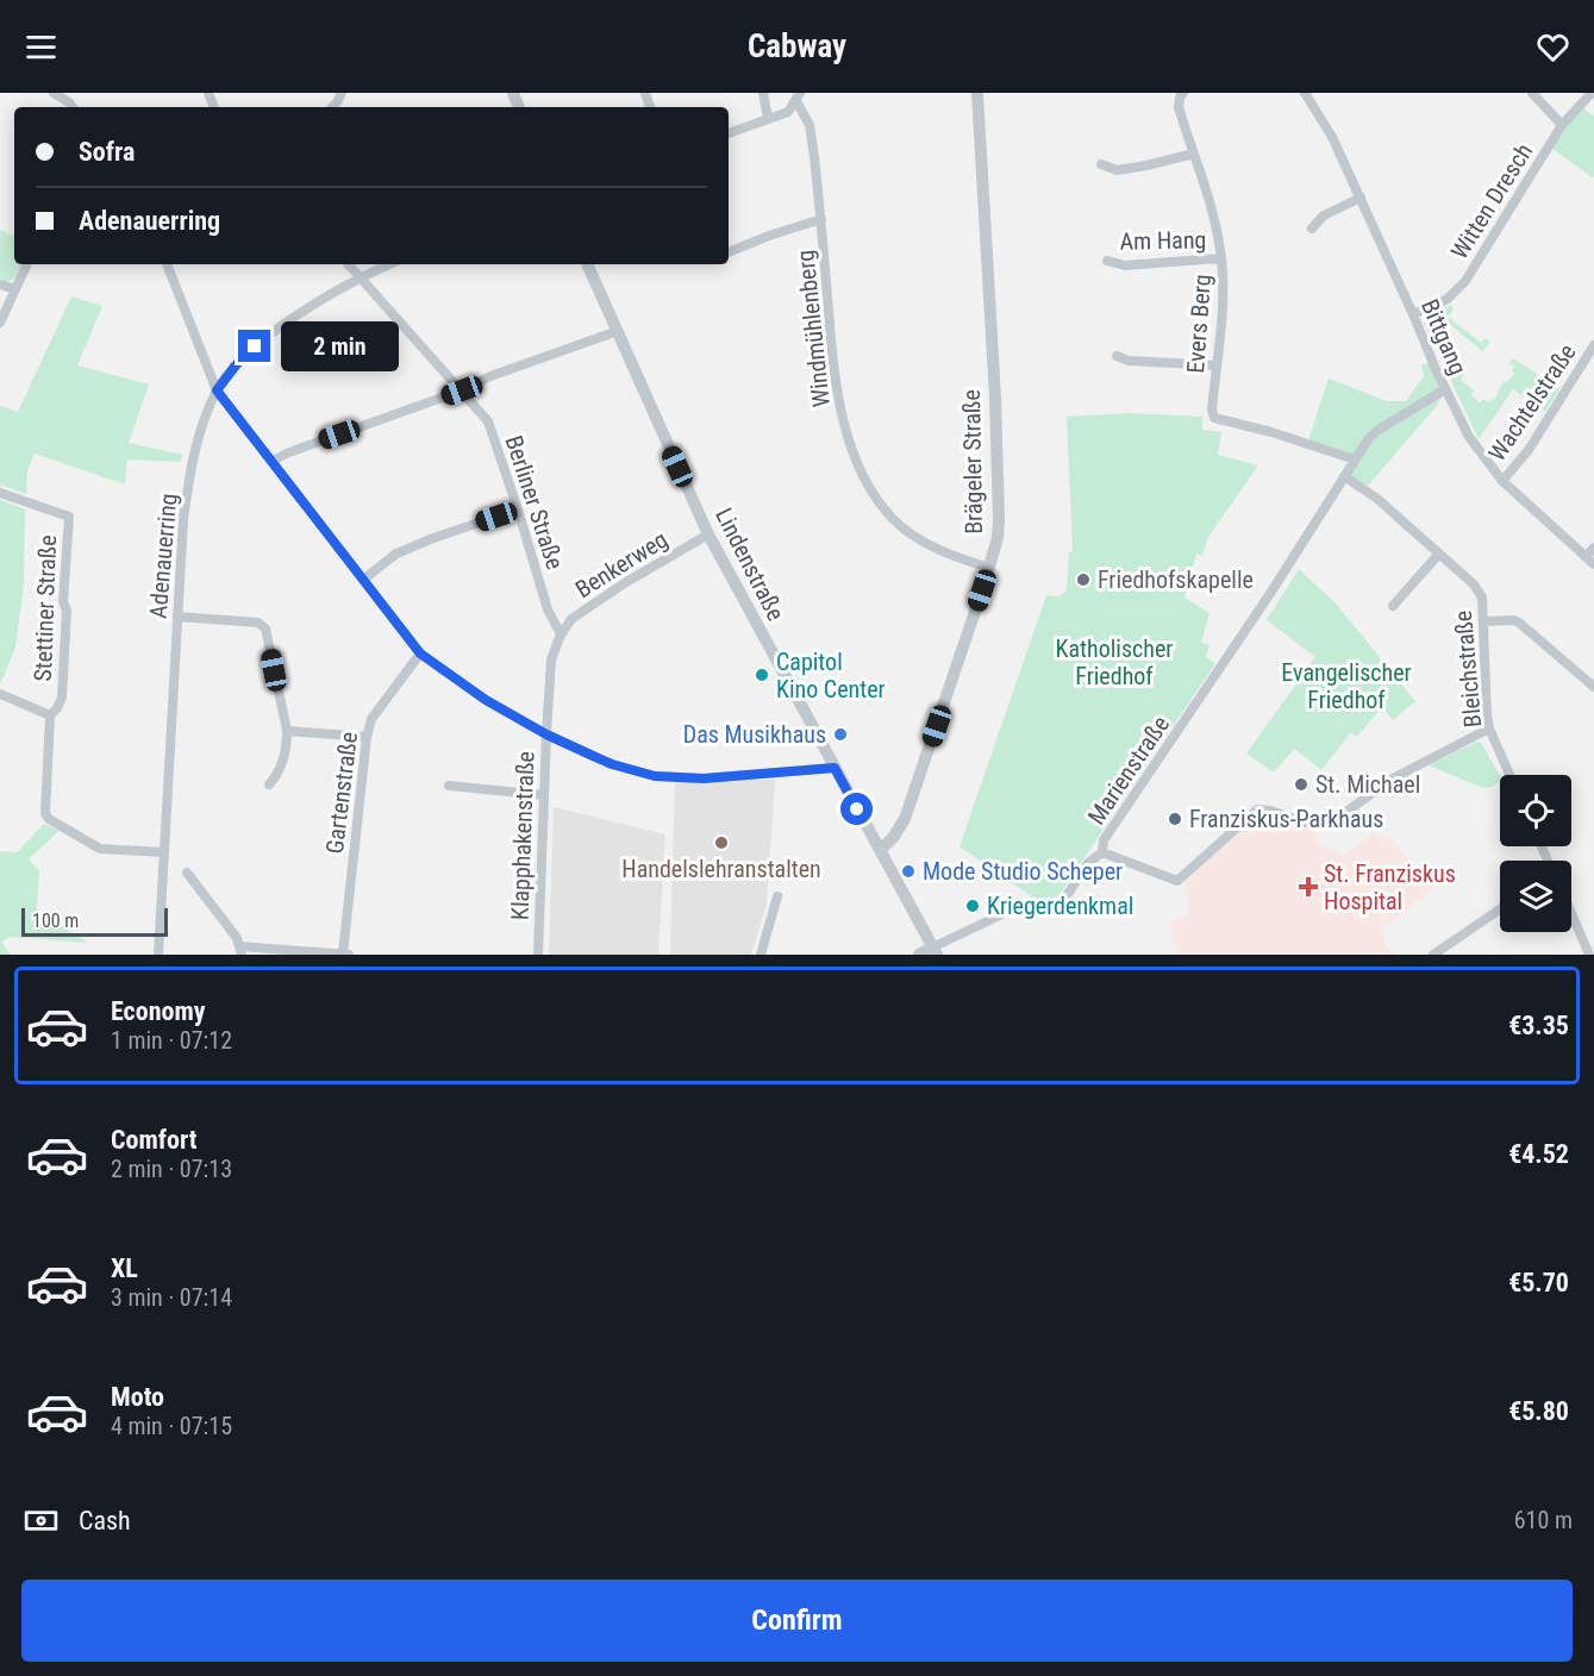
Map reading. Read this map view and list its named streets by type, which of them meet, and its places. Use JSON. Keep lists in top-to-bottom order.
{
  "streets": {
    "street": [
      "Witten Dresch",
      "Am Hang",
      "Evers Berg",
      "Windmühlenberg",
      "Bittgang",
      "Wachtelstraße",
      "Brägeler Straße",
      "Berliner Straße",
      "Adenauerring",
      "Benkerweg",
      "Lindenstraße",
      "Stettiner Straße",
      "Bleichstraße",
      "Marienstraße",
      "Gartenstraße",
      "Klapphakenstraße"
    ]
  },
  "crossings": [
    ["Witten Dresch", "Bittgang"],
    ["Am Hang", "Evers Berg"],
    ["Evers Berg", "Marienstraße"],
    ["Windmühlenberg", "Brägeler Straße"],
    ["Bittgang", "Wachtelstraße"],
    ["Bittgang", "Marienstraße"],
    ["Brägeler Straße", "Lindenstraße"],
    ["Berliner Straße", "Adenauerring"],
    ["Berliner Straße", "Benkerweg"],
    ["Berliner Straße", "Klapphakenstraße"],
    ["Adenauerring", "Stettiner Straße"],
    ["Benkerweg", "Lindenstraße"],
    ["Benkerweg", "Klapphakenstraße"],
    ["Lindenstraße", "Marienstraße"],
    ["Bleichstraße", "Marienstraße"]
  ],
  "parks": ["Katholischer Friedhof", "Evangelischer Friedhof"],
  "places": {
    "other": [
      "Friedhofskapelle",
      "Capitol Kino Center",
      "Das Musikhaus",
      "St. Michael",
      "Franziskus-Parkhaus",
      "Handelslehranstalten",
      "Mode Studio Scheper",
      "Kriegerdenkmal"
    ],
    "health": ["St. Franziskus Hospital"]
  },
  "scale_bar": "100 m",
  "page": {
    "header": "Cabway",
    "banner": ["Sofra", "Adenauerring"],
    "bubble": "2 min",
    "scale": "100 m",
    "list": [
      {
        "name": "Economy",
        "note": "1 min · 07:12",
        "value": "€3.35"
      },
      {
        "name": "Comfort",
        "note": "2 min · 07:13",
        "value": "€4.52"
      },
      {
        "name": "XL",
        "note": "3 min · 07:14",
        "value": "€5.70"
      },
      {
        "name": "Moto",
        "note": "4 min · 07:15",
        "value": "€5.80"
      }
    ],
    "pay": ["Cash", "610 m"],
    "buttons": "Confirm"
  }
}
